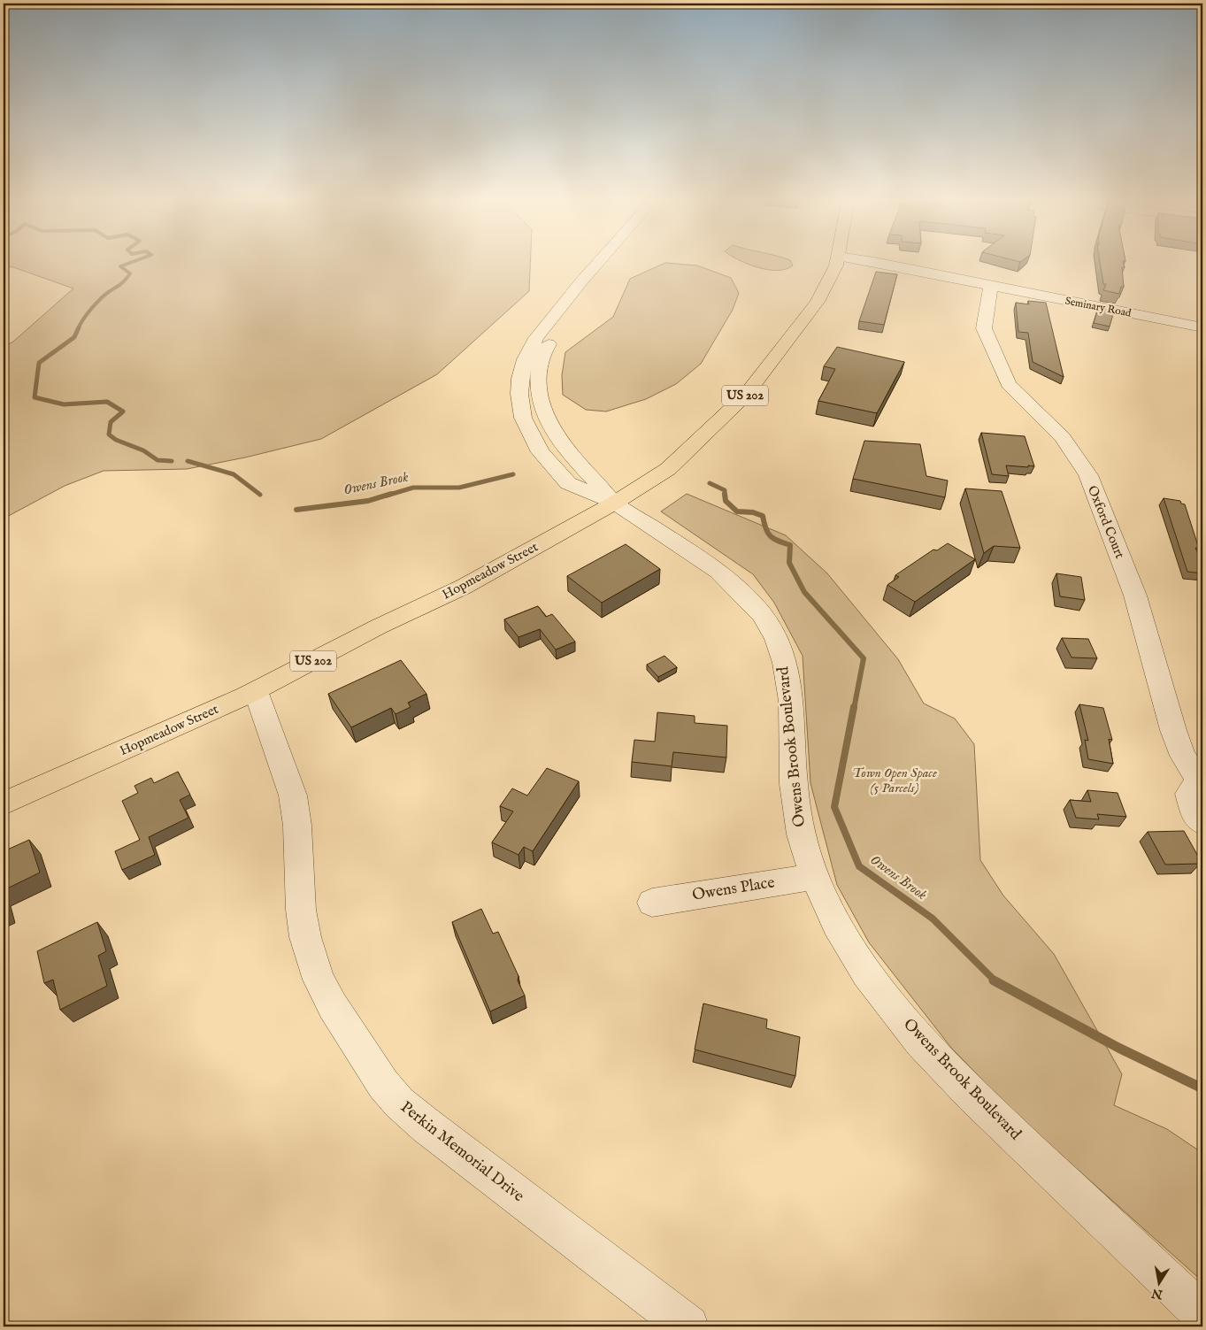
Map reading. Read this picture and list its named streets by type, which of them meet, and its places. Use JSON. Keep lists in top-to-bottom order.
{
  "streets": {
    "highway": ["US 202", "Hopmeadow Street"],
    "street": [
      "Seminary Road",
      "Oxford Court",
      "Owens Brook Boulevard",
      "Owens Place",
      "Perkin Memorial Drive"
    ]
  },
  "crossings": [
    ["Seminary Road", "Oxford Court"],
    ["Hopmeadow Street", "Owens Brook Boulevard"],
    ["Hopmeadow Street", "Perkin Memorial Drive"],
    ["Owens Brook Boulevard", "Owens Place"]
  ],
  "water": ["Owens Brook"],
  "parks": ["Town Open Space (5 Parcels)"],
  "north": "bottom"
}
